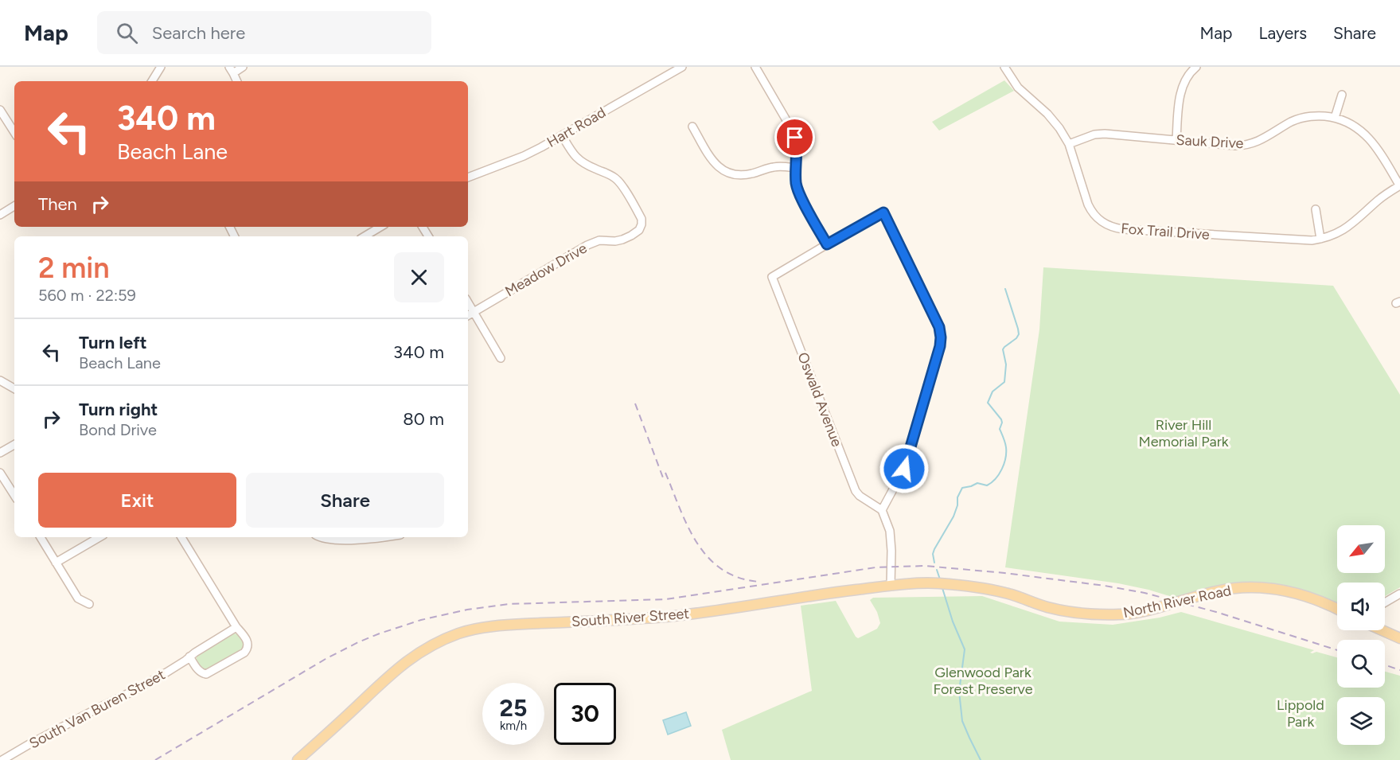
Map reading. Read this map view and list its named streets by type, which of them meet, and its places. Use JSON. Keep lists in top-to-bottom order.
{
  "streets": {
    "main road": ["North River Road", "South River Street"],
    "street": [
      "Hart Road",
      "Sauk Drive",
      "Fox Trail Drive",
      "Meadow Drive",
      "Oswald Avenue",
      "South Van Buren Street"
    ]
  },
  "crossings": [
    ["Hart Road", "Meadow Drive"],
    ["Sauk Drive", "Fox Trail Drive"],
    ["North River Road", "South River Street"]
  ],
  "parks": ["River Hill Memorial Park", "Glenwood Park Forest Preserve", "Lippold Park"],
  "north": "bottom left",
  "page": {
    "header": "Map",
    "search": "Search here",
    "nav": ["Map", "Layers", "Share"],
    "turn": ["340 m", "Beach Lane"],
    "then": "Then",
    "heading": ["2 min", "560 m · 22:59"],
    "list": [
      {
        "name": "Turn left",
        "note": "Beach Lane",
        "value": "340 m"
      },
      {
        "name": "Turn right",
        "note": "Bond Drive",
        "value": "80 m"
      }
    ],
    "buttons": ["Exit", "Share"],
    "speed": "25 km/h",
    "limit": "30"
  }
}
